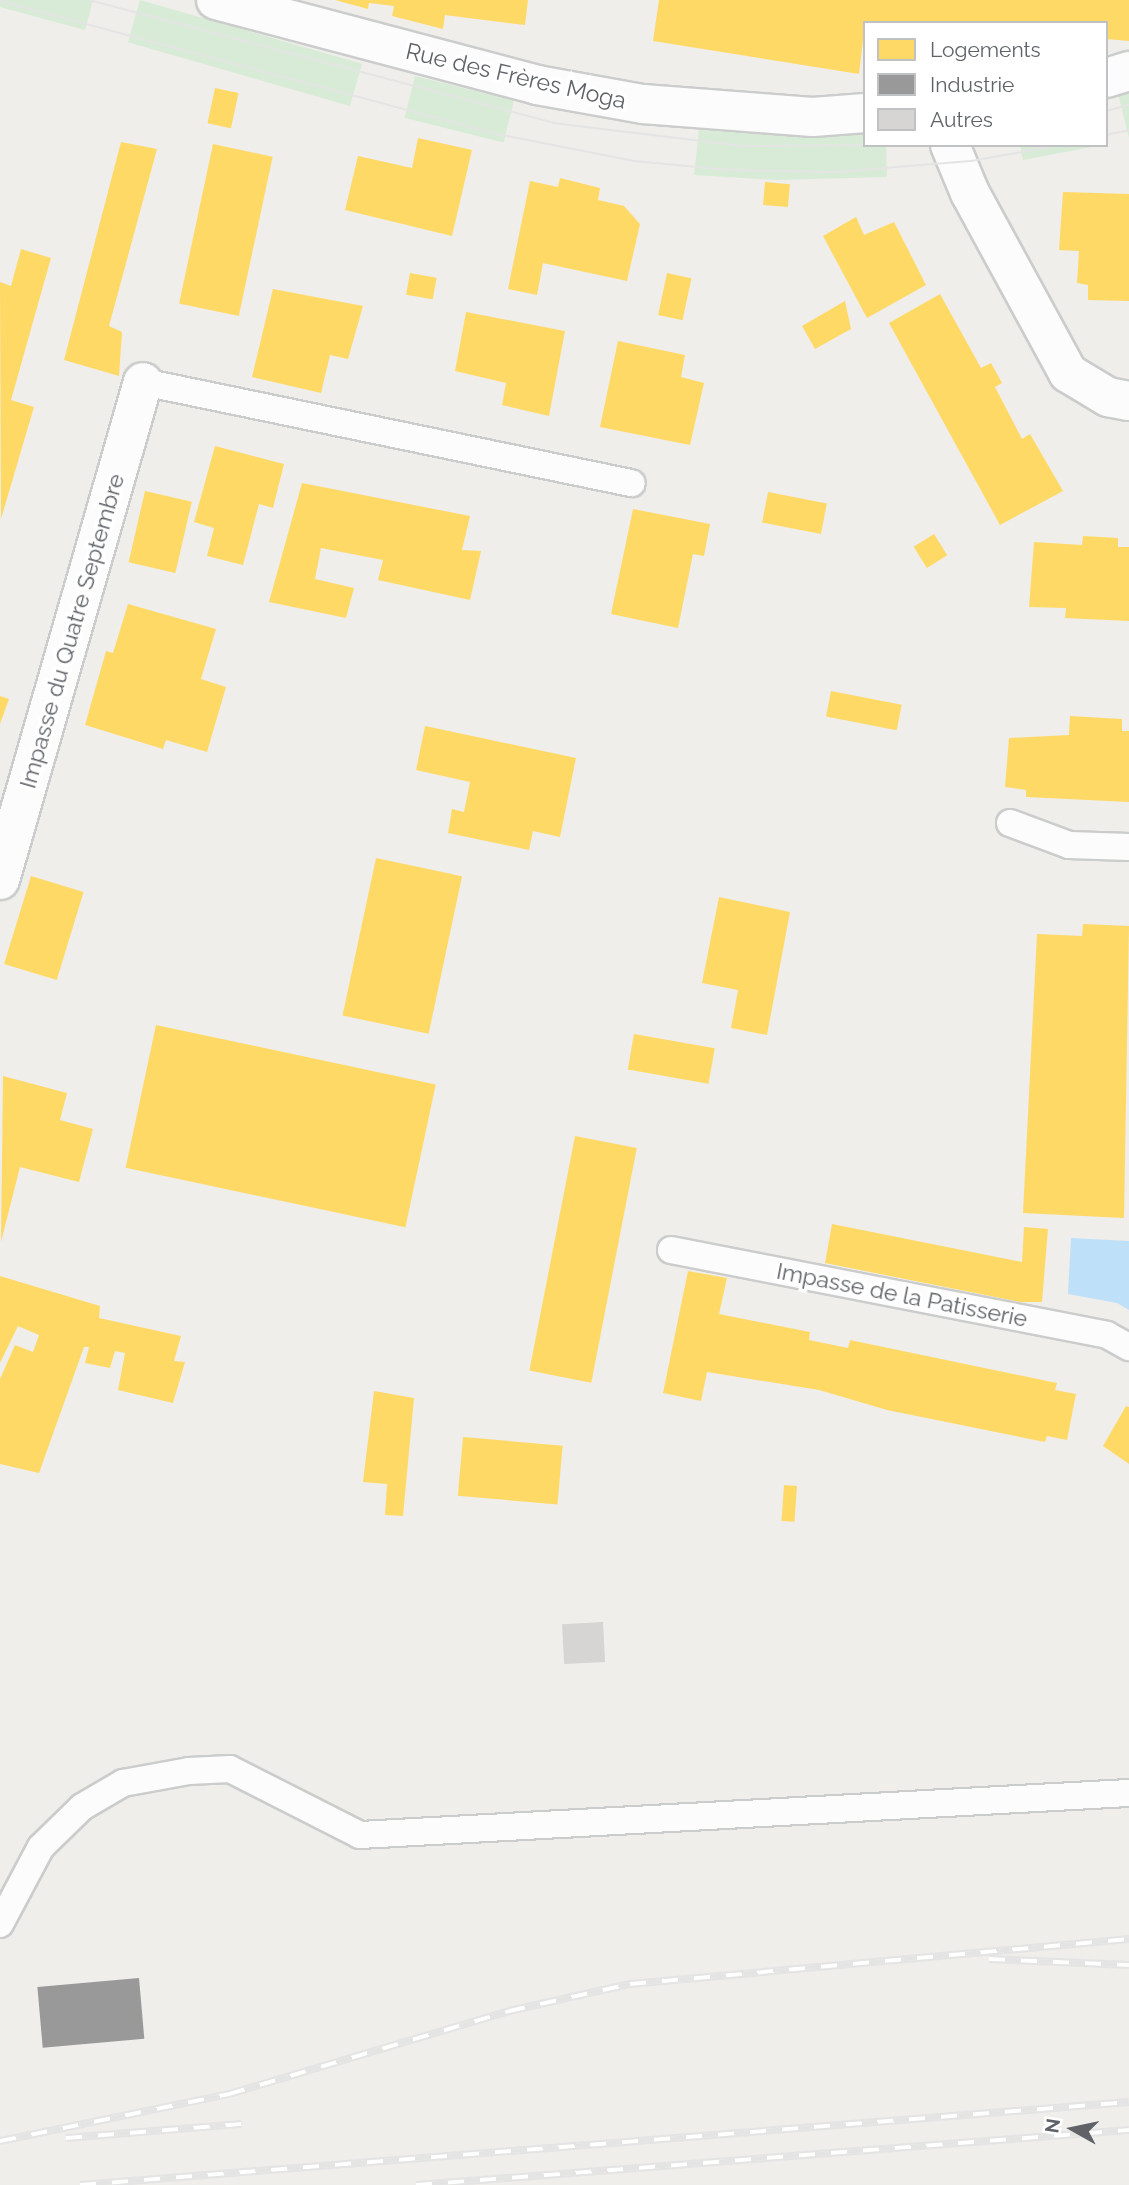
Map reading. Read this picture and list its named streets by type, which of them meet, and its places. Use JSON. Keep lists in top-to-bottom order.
{
  "streets": {
    "street": ["Rue des Frères Moga", "Impasse du Quatre Septembre"],
    "lane": ["Impasse de la Patisserie"]
  },
  "legend": ["Logements", "Industrie", "Autres"],
  "north": "left"
}
